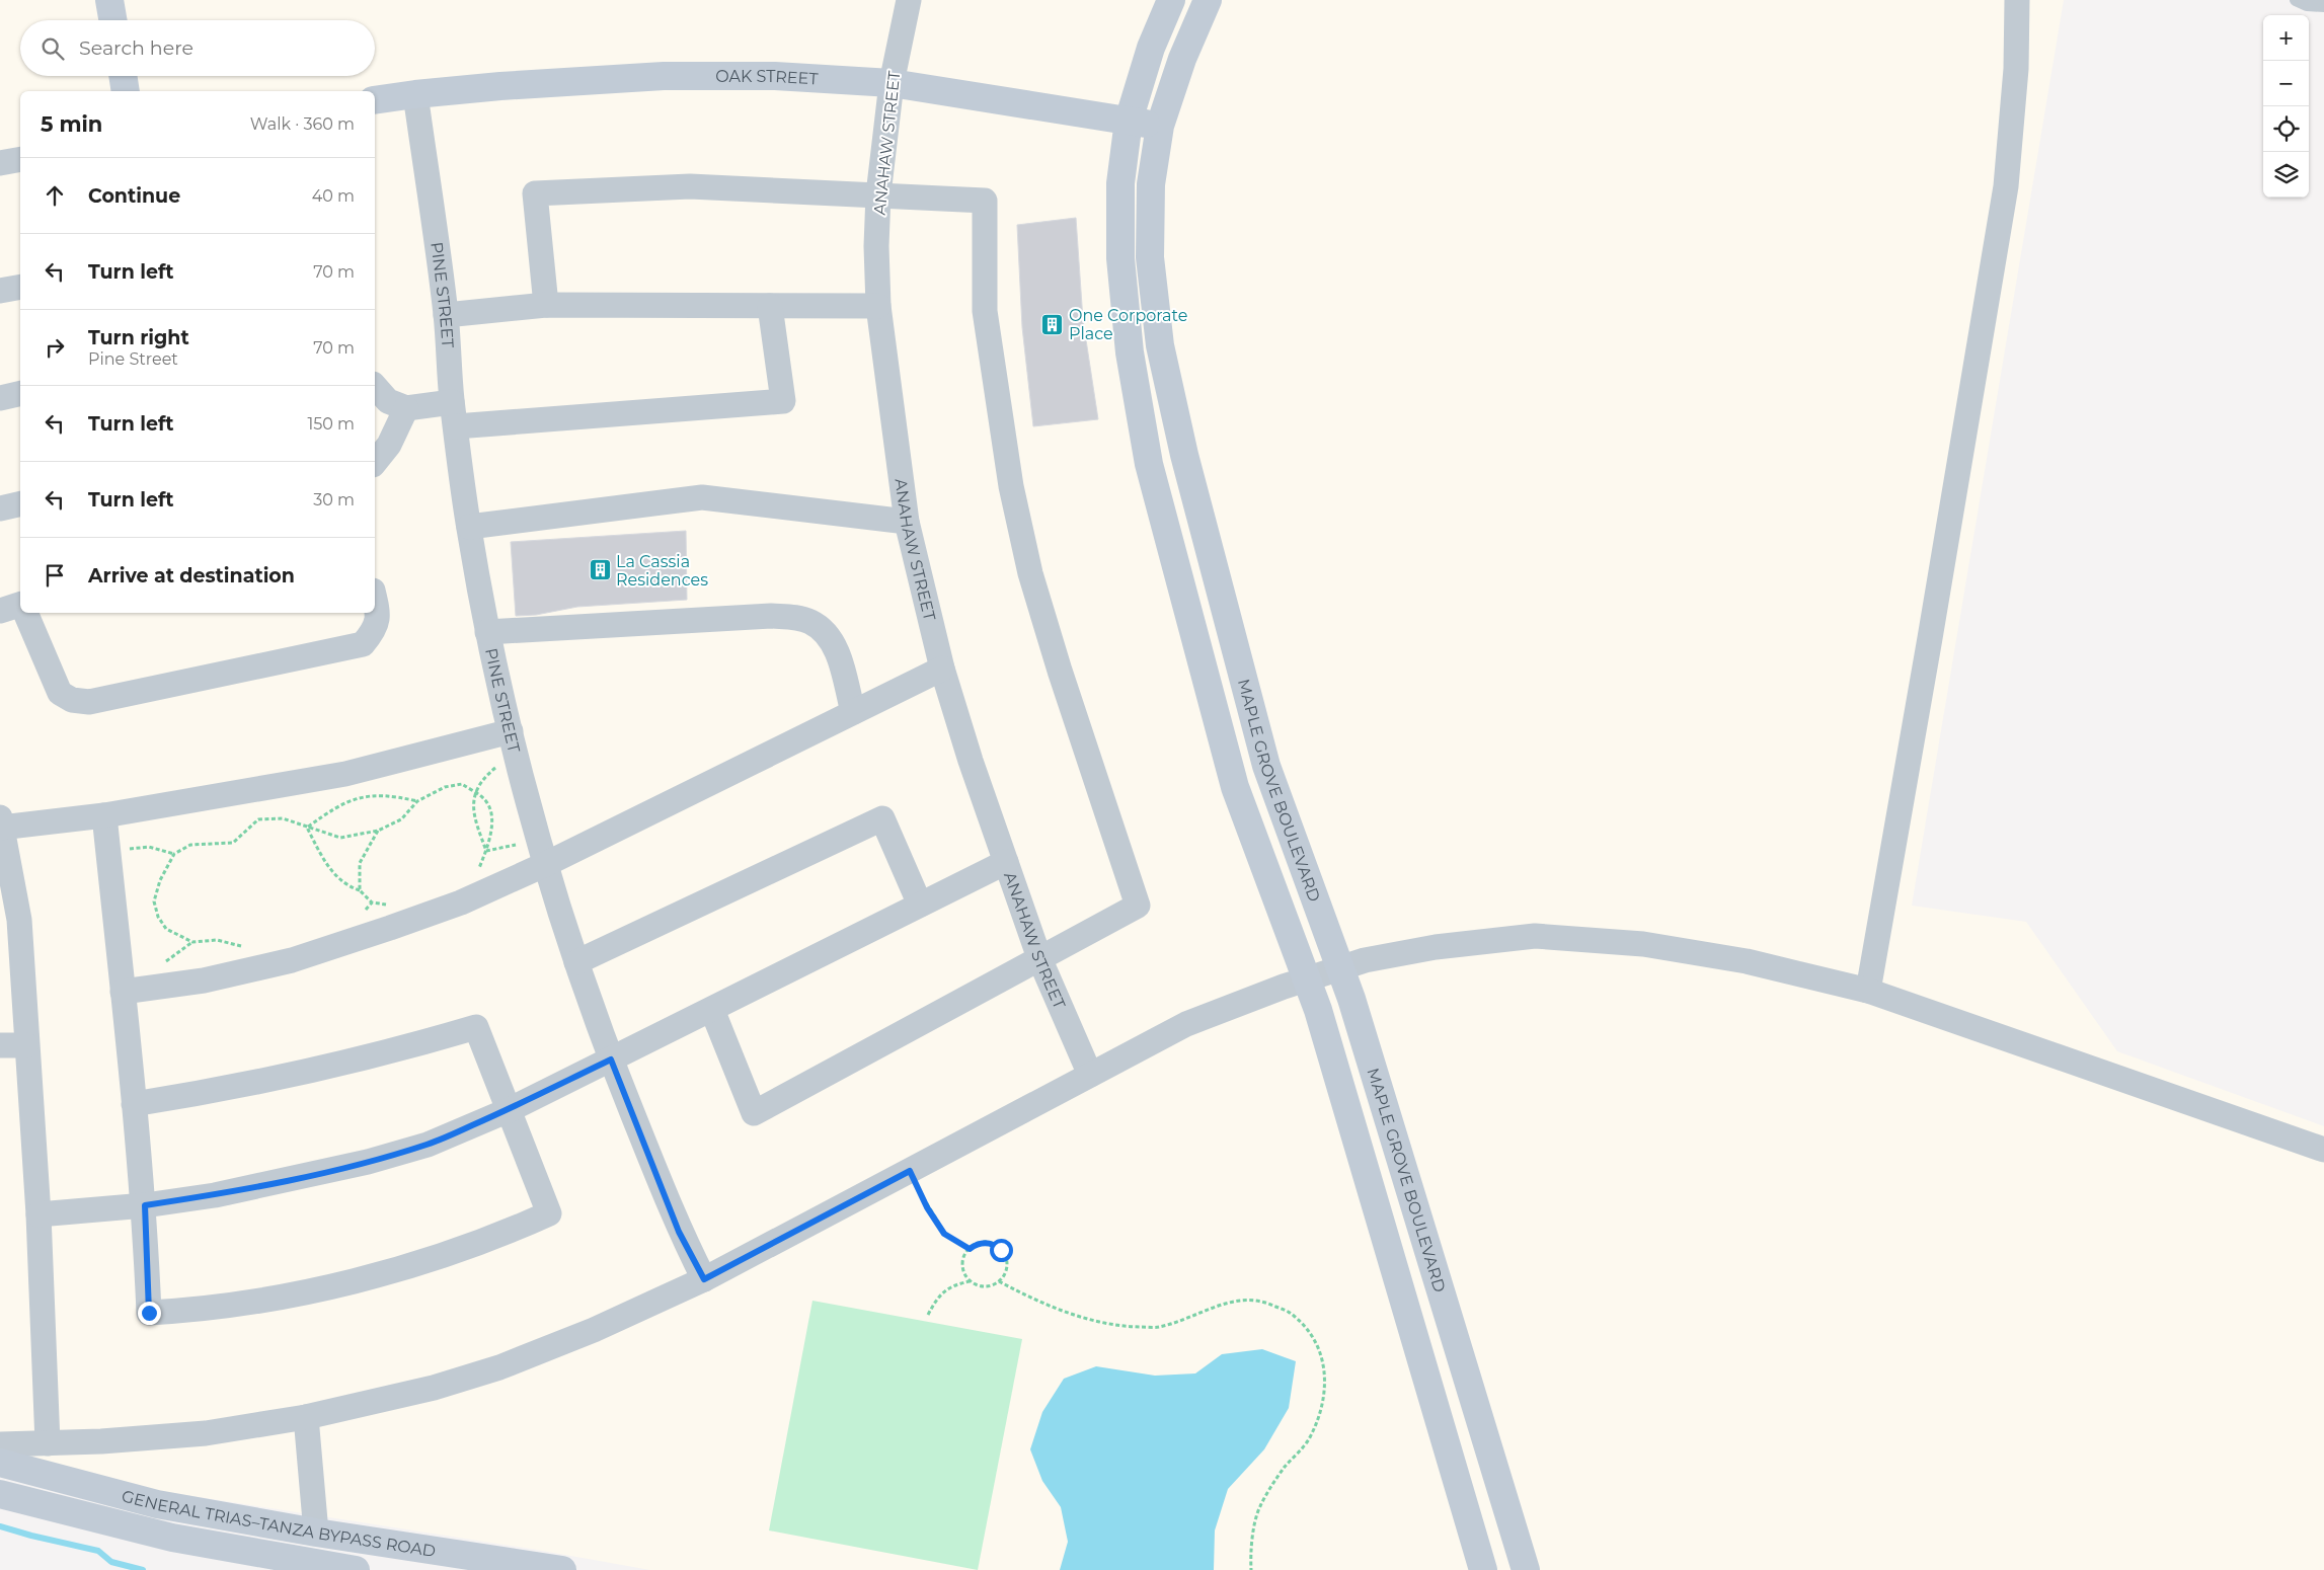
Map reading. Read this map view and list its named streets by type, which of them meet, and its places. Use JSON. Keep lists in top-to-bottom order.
{
  "streets": {
    "street": [
      "OAK STREET",
      "ANAHAW STREET",
      "PINE STREET",
      "MAPLE GROVE BOULEVARD",
      "GENERAL TRIAS–TANZA BYPASS ROAD"
    ]
  },
  "crossings": [
    ["OAK STREET", "ANAHAW STREET"],
    ["OAK STREET", "PINE STREET"],
    ["OAK STREET", "MAPLE GROVE BOULEVARD"]
  ],
  "places": {
    "building": ["One Corporate Place", "La Cassia Residences"]
  },
  "page": {
    "map_buttons": ["+", "−"],
    "search": "Search here",
    "heading": ["5 min", "Walk · 360 m"],
    "list": [
      ["Continue", "40 m"],
      ["Turn left", "70 m"],
      ["Turn right", "Pine Street", "70 m"],
      ["Turn left", "150 m"],
      ["Turn left", "30 m"],
      "Arrive at destination"
    ]
  }
}
